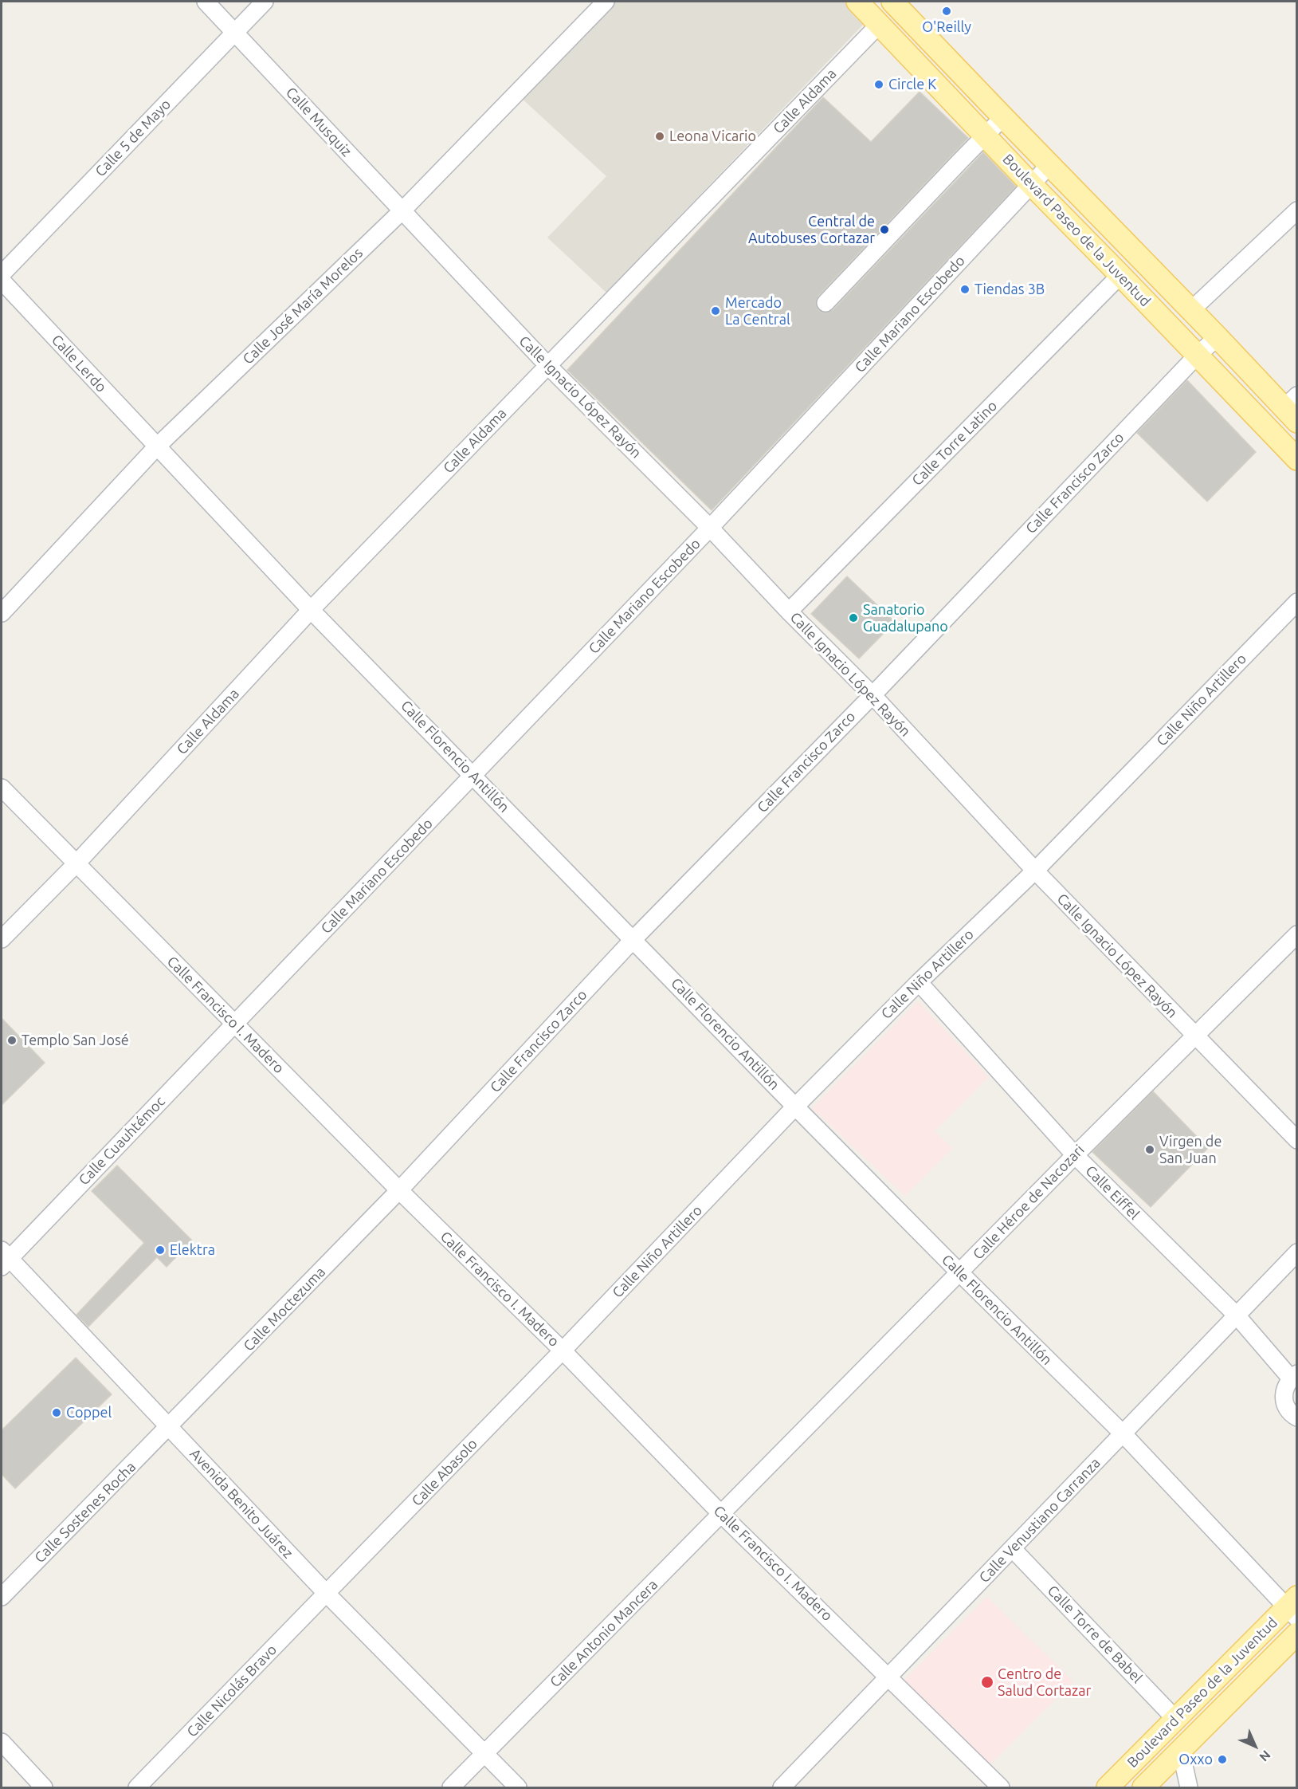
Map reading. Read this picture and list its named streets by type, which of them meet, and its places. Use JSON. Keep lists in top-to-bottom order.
{
  "streets": {
    "main road": ["Boulevard Paseo de la Juventud"],
    "street": [
      "Calle Aldama",
      "Calle Musquiz",
      "Calle 5 de Mayo",
      "Calle José María Morelos",
      "Calle Mariano Escobedo",
      "Calle Lerdo",
      "Calle Ignacio López Rayón",
      "Calle Torre Latino",
      "Calle Francisco Zarco",
      "Calle Niño Artillero",
      "Calle Florencio Antillón",
      "Calle Francisco I. Madero",
      "Calle Cuauhtémoc",
      "Calle Eiffel",
      "Calle Héroe de Nacozari",
      "Calle Moctezuma",
      "Calle Abasolo",
      "Avenida Benito Juárez",
      "Calle Sostenes Rocha",
      "Calle Venustiano Carranza",
      "Calle Antonio Mancera",
      "Calle Torre de Babel",
      "Calle Nicolás Bravo"
    ]
  },
  "crossings": [
    ["Calle Aldama", "Boulevard Paseo de la Juventud"],
    ["Calle Aldama", "Calle Ignacio López Rayón"],
    ["Calle Aldama", "Calle Florencio Antillón"],
    ["Calle Aldama", "Calle Francisco I. Madero"],
    ["Calle Musquiz", "Calle 5 de Mayo"],
    ["Calle Musquiz", "Calle José María Morelos"],
    ["Calle Musquiz", "Calle Ignacio López Rayón"],
    ["Boulevard Paseo de la Juventud", "Calle Mariano Escobedo"],
    ["Boulevard Paseo de la Juventud", "Calle Torre Latino"],
    ["Boulevard Paseo de la Juventud", "Calle Francisco Zarco"],
    ["Boulevard Paseo de la Juventud", "Calle Florencio Antillón"],
    ["Boulevard Paseo de la Juventud", "Calle Torre de Babel"],
    ["Calle José María Morelos", "Calle Lerdo"],
    ["Calle José María Morelos", "Calle Ignacio López Rayón"],
    ["Calle José María Morelos", "Calle Florencio Antillón"],
    ["Calle Mariano Escobedo", "Calle Ignacio López Rayón"],
    ["Calle Mariano Escobedo", "Calle Florencio Antillón"],
    ["Calle Mariano Escobedo", "Calle Francisco I. Madero"],
    ["Calle Mariano Escobedo", "Calle Cuauhtémoc"],
    ["Calle Lerdo", "Calle Florencio Antillón"],
    ["Calle Ignacio López Rayón", "Calle Torre Latino"],
    ["Calle Ignacio López Rayón", "Calle Francisco Zarco"],
    ["Calle Ignacio López Rayón", "Calle Niño Artillero"],
    ["Calle Ignacio López Rayón", "Calle Héroe de Nacozari"],
    ["Calle Francisco Zarco", "Calle Florencio Antillón"],
    ["Calle Francisco Zarco", "Calle Francisco I. Madero"],
    ["Calle Francisco Zarco", "Calle Moctezuma"],
    ["Calle Niño Artillero", "Calle Florencio Antillón"],
    ["Calle Niño Artillero", "Calle Francisco I. Madero"],
    ["Calle Niño Artillero", "Calle Eiffel"],
    ["Calle Niño Artillero", "Calle Abasolo"],
    ["Calle Florencio Antillón", "Calle Héroe de Nacozari"],
    ["Calle Florencio Antillón", "Calle Venustiano Carranza"],
    ["Calle Francisco I. Madero", "Calle Cuauhtémoc"],
    ["Calle Francisco I. Madero", "Calle Héroe de Nacozari"],
    ["Calle Francisco I. Madero", "Calle Moctezuma"],
    ["Calle Francisco I. Madero", "Calle Abasolo"],
    ["Calle Francisco I. Madero", "Calle Venustiano Carranza"],
    ["Calle Francisco I. Madero", "Calle Antonio Mancera"],
    ["Calle Cuauhtémoc", "Avenida Benito Juárez"],
    ["Calle Eiffel", "Calle Héroe de Nacozari"],
    ["Calle Eiffel", "Calle Venustiano Carranza"],
    ["Calle Héroe de Nacozari", "Calle Antonio Mancera"],
    ["Calle Moctezuma", "Avenida Benito Juárez"],
    ["Calle Moctezuma", "Calle Sostenes Rocha"],
    ["Calle Abasolo", "Avenida Benito Juárez"],
    ["Calle Abasolo", "Calle Nicolás Bravo"],
    ["Avenida Benito Juárez", "Calle Sostenes Rocha"],
    ["Avenida Benito Juárez", "Calle Antonio Mancera"],
    ["Avenida Benito Juárez", "Calle Nicolás Bravo"],
    ["Calle Venustiano Carranza", "Calle Torre de Babel"]
  ],
  "places": [
    "O'Reilly",
    "Circle K",
    "Leona Vicario",
    "Central de Autobuses Cortazar",
    "Tiendas 3B",
    "Mercado La Central",
    "Sanatorio Guadalupano",
    "Templo San José",
    "Virgen de San Juan",
    "Elektra",
    "Coppel",
    "Centro de Salud Cortazar",
    "Oxxo"
  ],
  "north": "bottom right"
}
